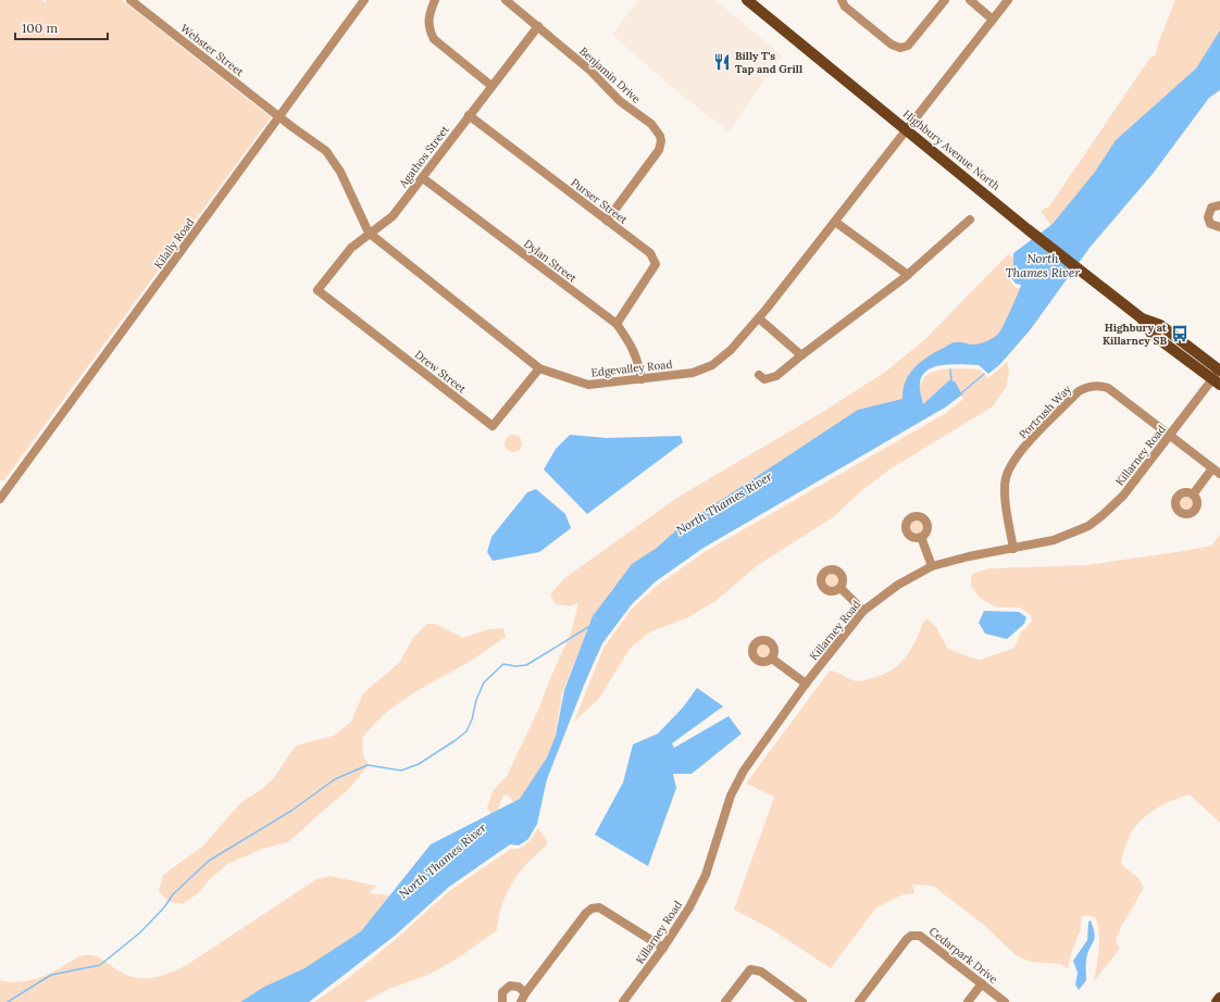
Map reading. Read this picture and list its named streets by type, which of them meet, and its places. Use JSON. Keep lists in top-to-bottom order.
{
  "streets": {
    "main road": ["Highbury Avenue North"],
    "street": [
      "Webster Street",
      "Benjamin Drive",
      "Agathos Street",
      "Purser Street",
      "Kilally Road",
      "Dylan Street",
      "Edgevalley Road",
      "Drew Street",
      "Portrush Way",
      "Killarney Road",
      "Cedarpark Drive"
    ]
  },
  "crossings": [
    ["Webster Street", "Kilally Road"],
    ["Webster Street", "Edgevalley Road"],
    ["Benjamin Drive", "Agathos Street"],
    ["Benjamin Drive", "Purser Street"],
    ["Highbury Avenue North", "Edgevalley Road"],
    ["Highbury Avenue North", "Killarney Road"],
    ["Agathos Street", "Purser Street"],
    ["Agathos Street", "Dylan Street"],
    ["Agathos Street", "Edgevalley Road"],
    ["Agathos Street", "Drew Street"],
    ["Purser Street", "Dylan Street"],
    ["Kilally Road", "Edgevalley Road"],
    ["Dylan Street", "Edgevalley Road"],
    ["Edgevalley Road", "Drew Street"],
    ["Portrush Way", "Killarney Road"]
  ],
  "water": ["North Thames River"],
  "places": {
    "restaurant": ["Billy T's Tap and Grill"],
    "bus stop": ["Highbury at Killarney SB"]
  },
  "scale_bar": "100 m"
}
